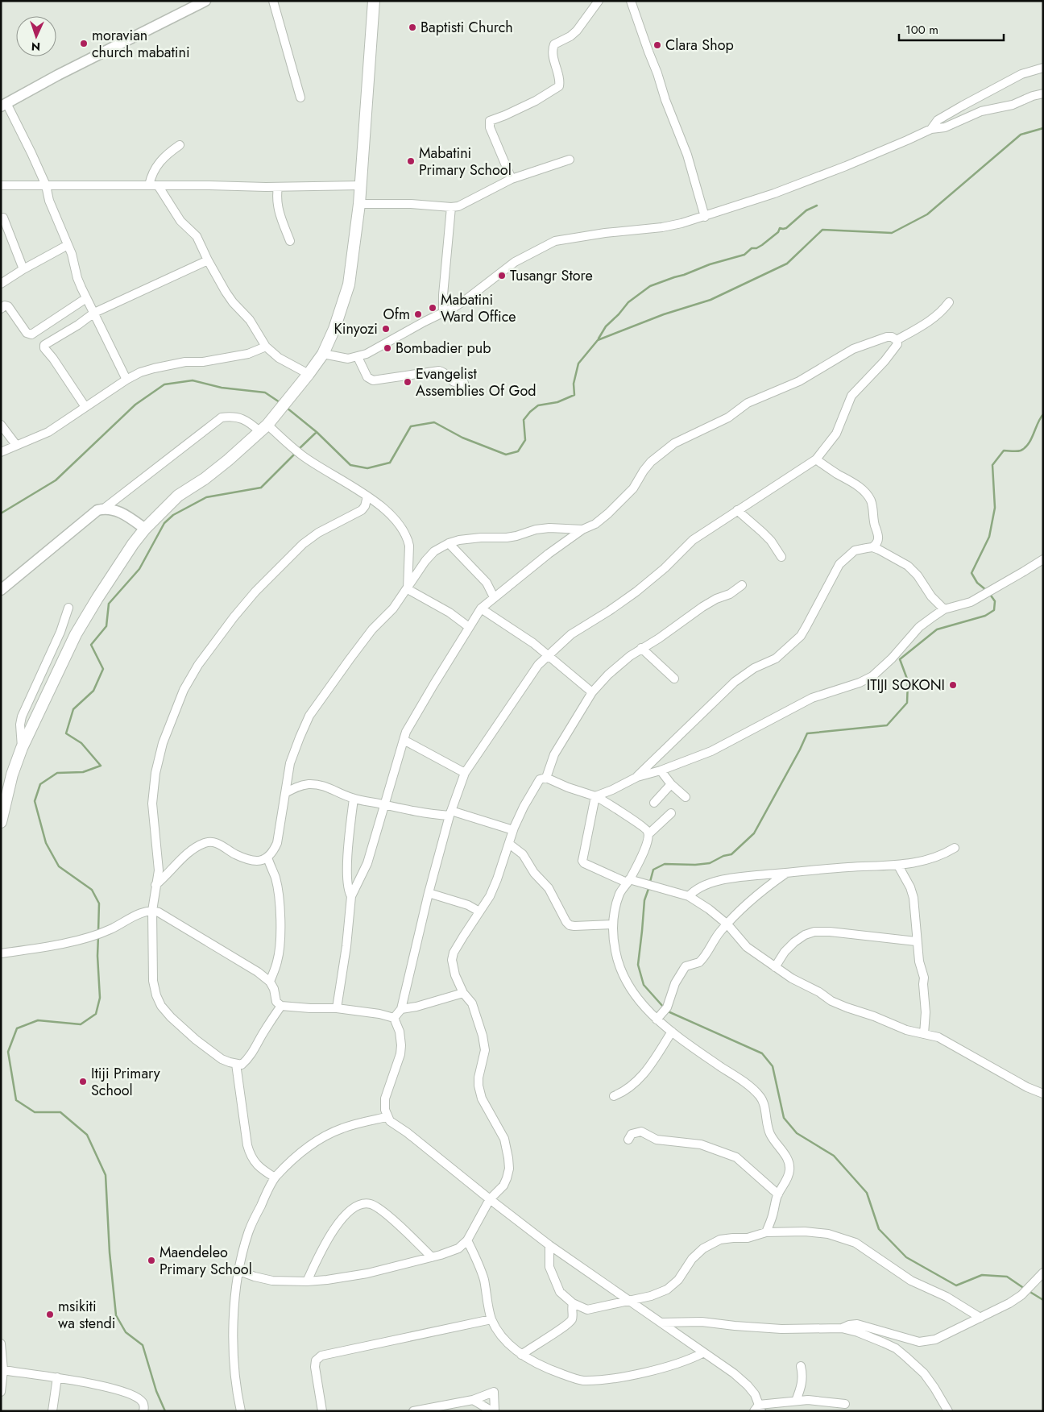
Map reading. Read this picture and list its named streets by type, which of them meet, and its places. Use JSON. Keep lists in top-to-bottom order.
{
  "places": [
    "Baptisti Church",
    "moravian church mabatini",
    "Clara Shop",
    "Mabatini Primary School",
    "Tusangr Store",
    "Mabatini Ward Office",
    "Ofm",
    "Kinyozi",
    "Bombadier pub",
    "Evangelist Assemblies Of God",
    "ITIJI SOKONI",
    "Itiji Primary School",
    "Maendeleo Primary School",
    "msikiti wa stendi"
  ],
  "scale_bar": "100 m",
  "north": "bottom"
}
